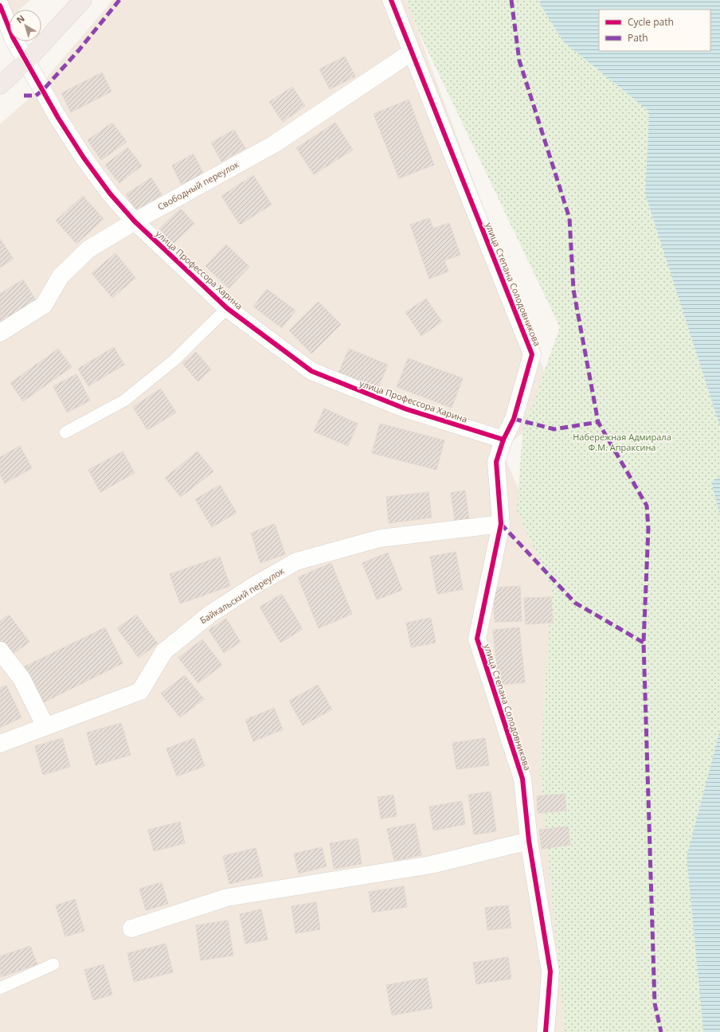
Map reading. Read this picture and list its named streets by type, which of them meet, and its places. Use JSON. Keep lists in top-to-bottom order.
{
  "streets": {
    "street": [
      "Свободный переулок",
      "улица Профессора Харина",
      "улица Степана Солодовникова",
      "Байкальский переулок"
    ]
  },
  "crossings": [
    ["Свободный переулок", "улица Профессора Харина"],
    ["Свободный переулок", "улица Степана Солодовникова"],
    ["улица Профессора Харина", "улица Степана Солодовникова"],
    ["улица Степана Солодовникова", "Байкальский переулок"]
  ],
  "parks": ["Набережная Адмирала Ф.М. Апраксина"],
  "legend": ["Cycle path", "Path"],
  "north": "top left"
}
